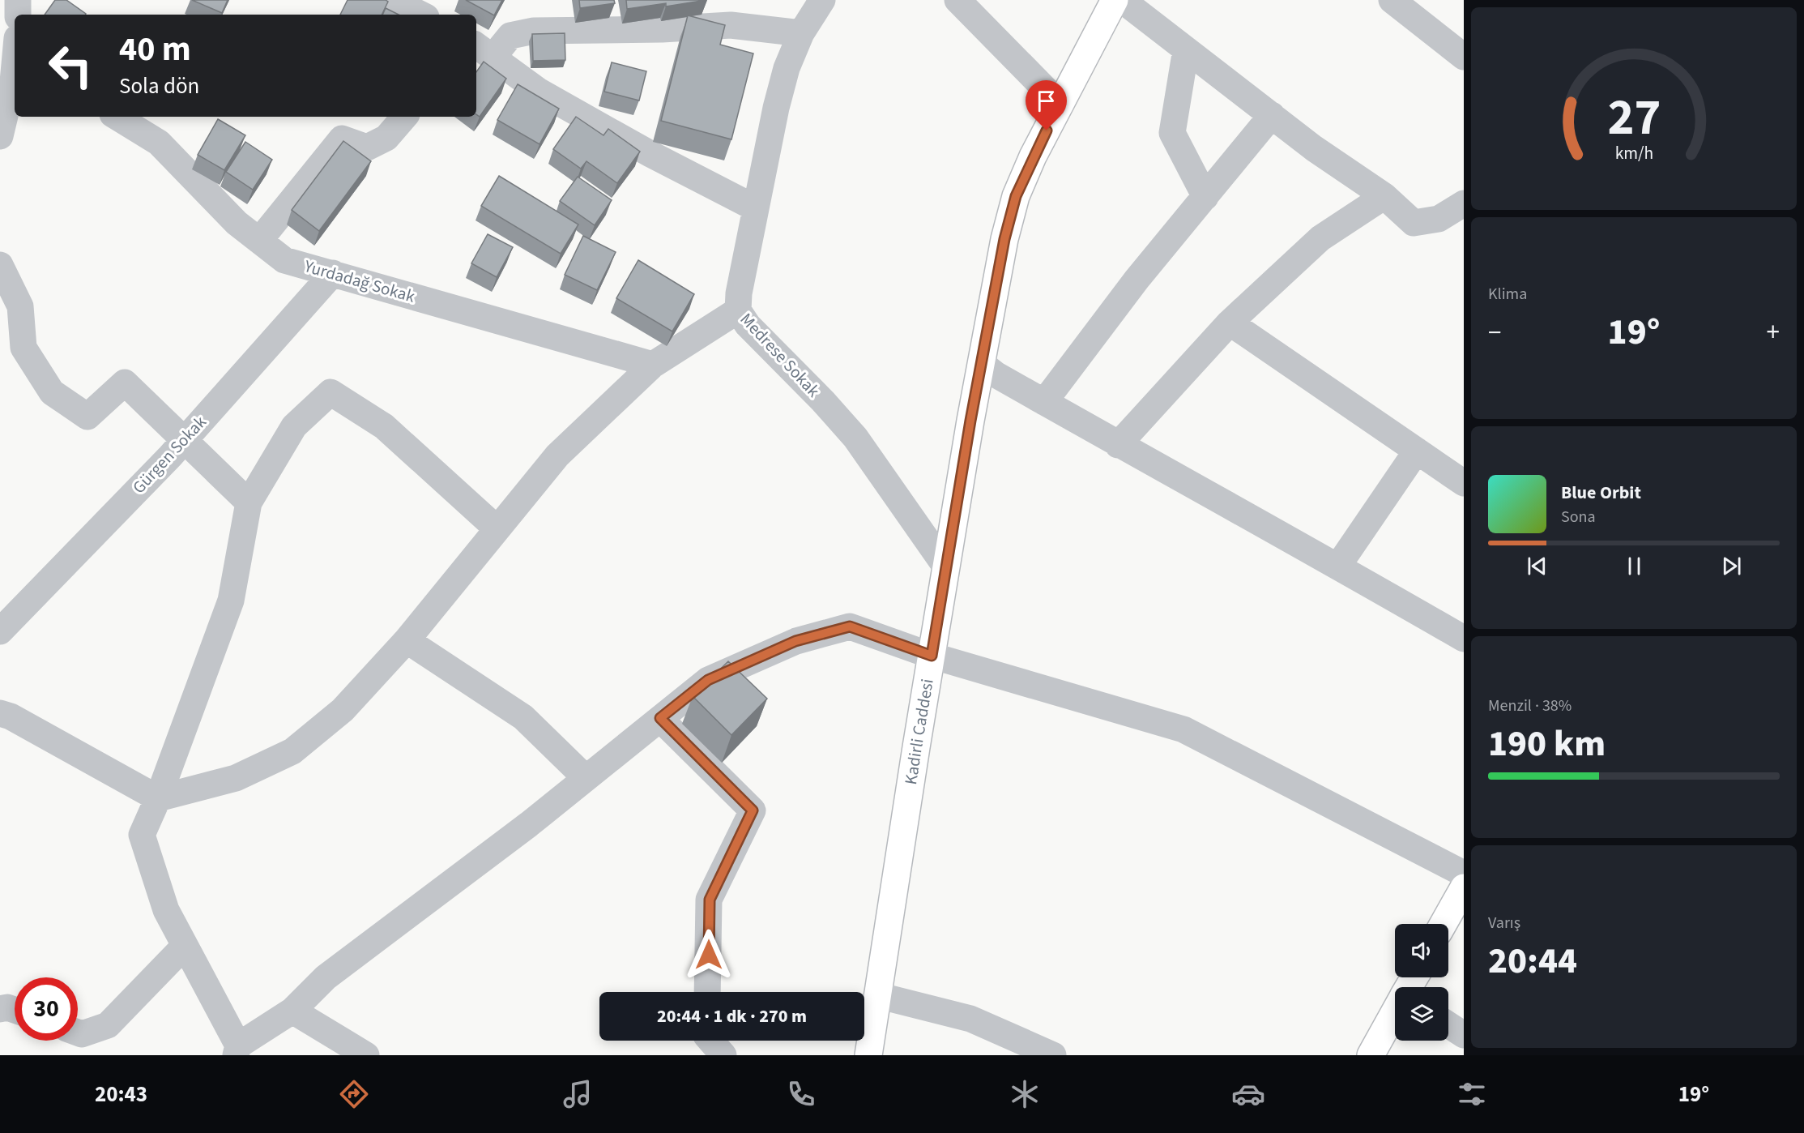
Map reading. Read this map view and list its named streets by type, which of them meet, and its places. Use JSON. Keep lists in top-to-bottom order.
{
  "streets": {
    "main road": ["Kadirli Caddesi"],
    "street": ["Yurdadağ Sokak", "Medrese Sokak", "Gürgen Sokak"]
  },
  "crossings": [
    ["Yurdadağ Sokak", "Gürgen Sokak"],
    ["Medrese Sokak", "Kadirli Caddesi"]
  ],
  "page": {
    "turn": ["40 m", "Sola dön"],
    "tile": [
      "Klima",
      ["Menzil · 38%", "190 km"],
      ["Varış", "20:44"]
    ],
    "heat": ["−", "19°", "+"],
    "song": ["Blue Orbit", "Sona"],
    "limit": "30",
    "trip": "20:44 · 1 dk · 270 m",
    "tabs": ["20:43", "19°"],
    "gauge": ["27", "km/h"]
  }
}
